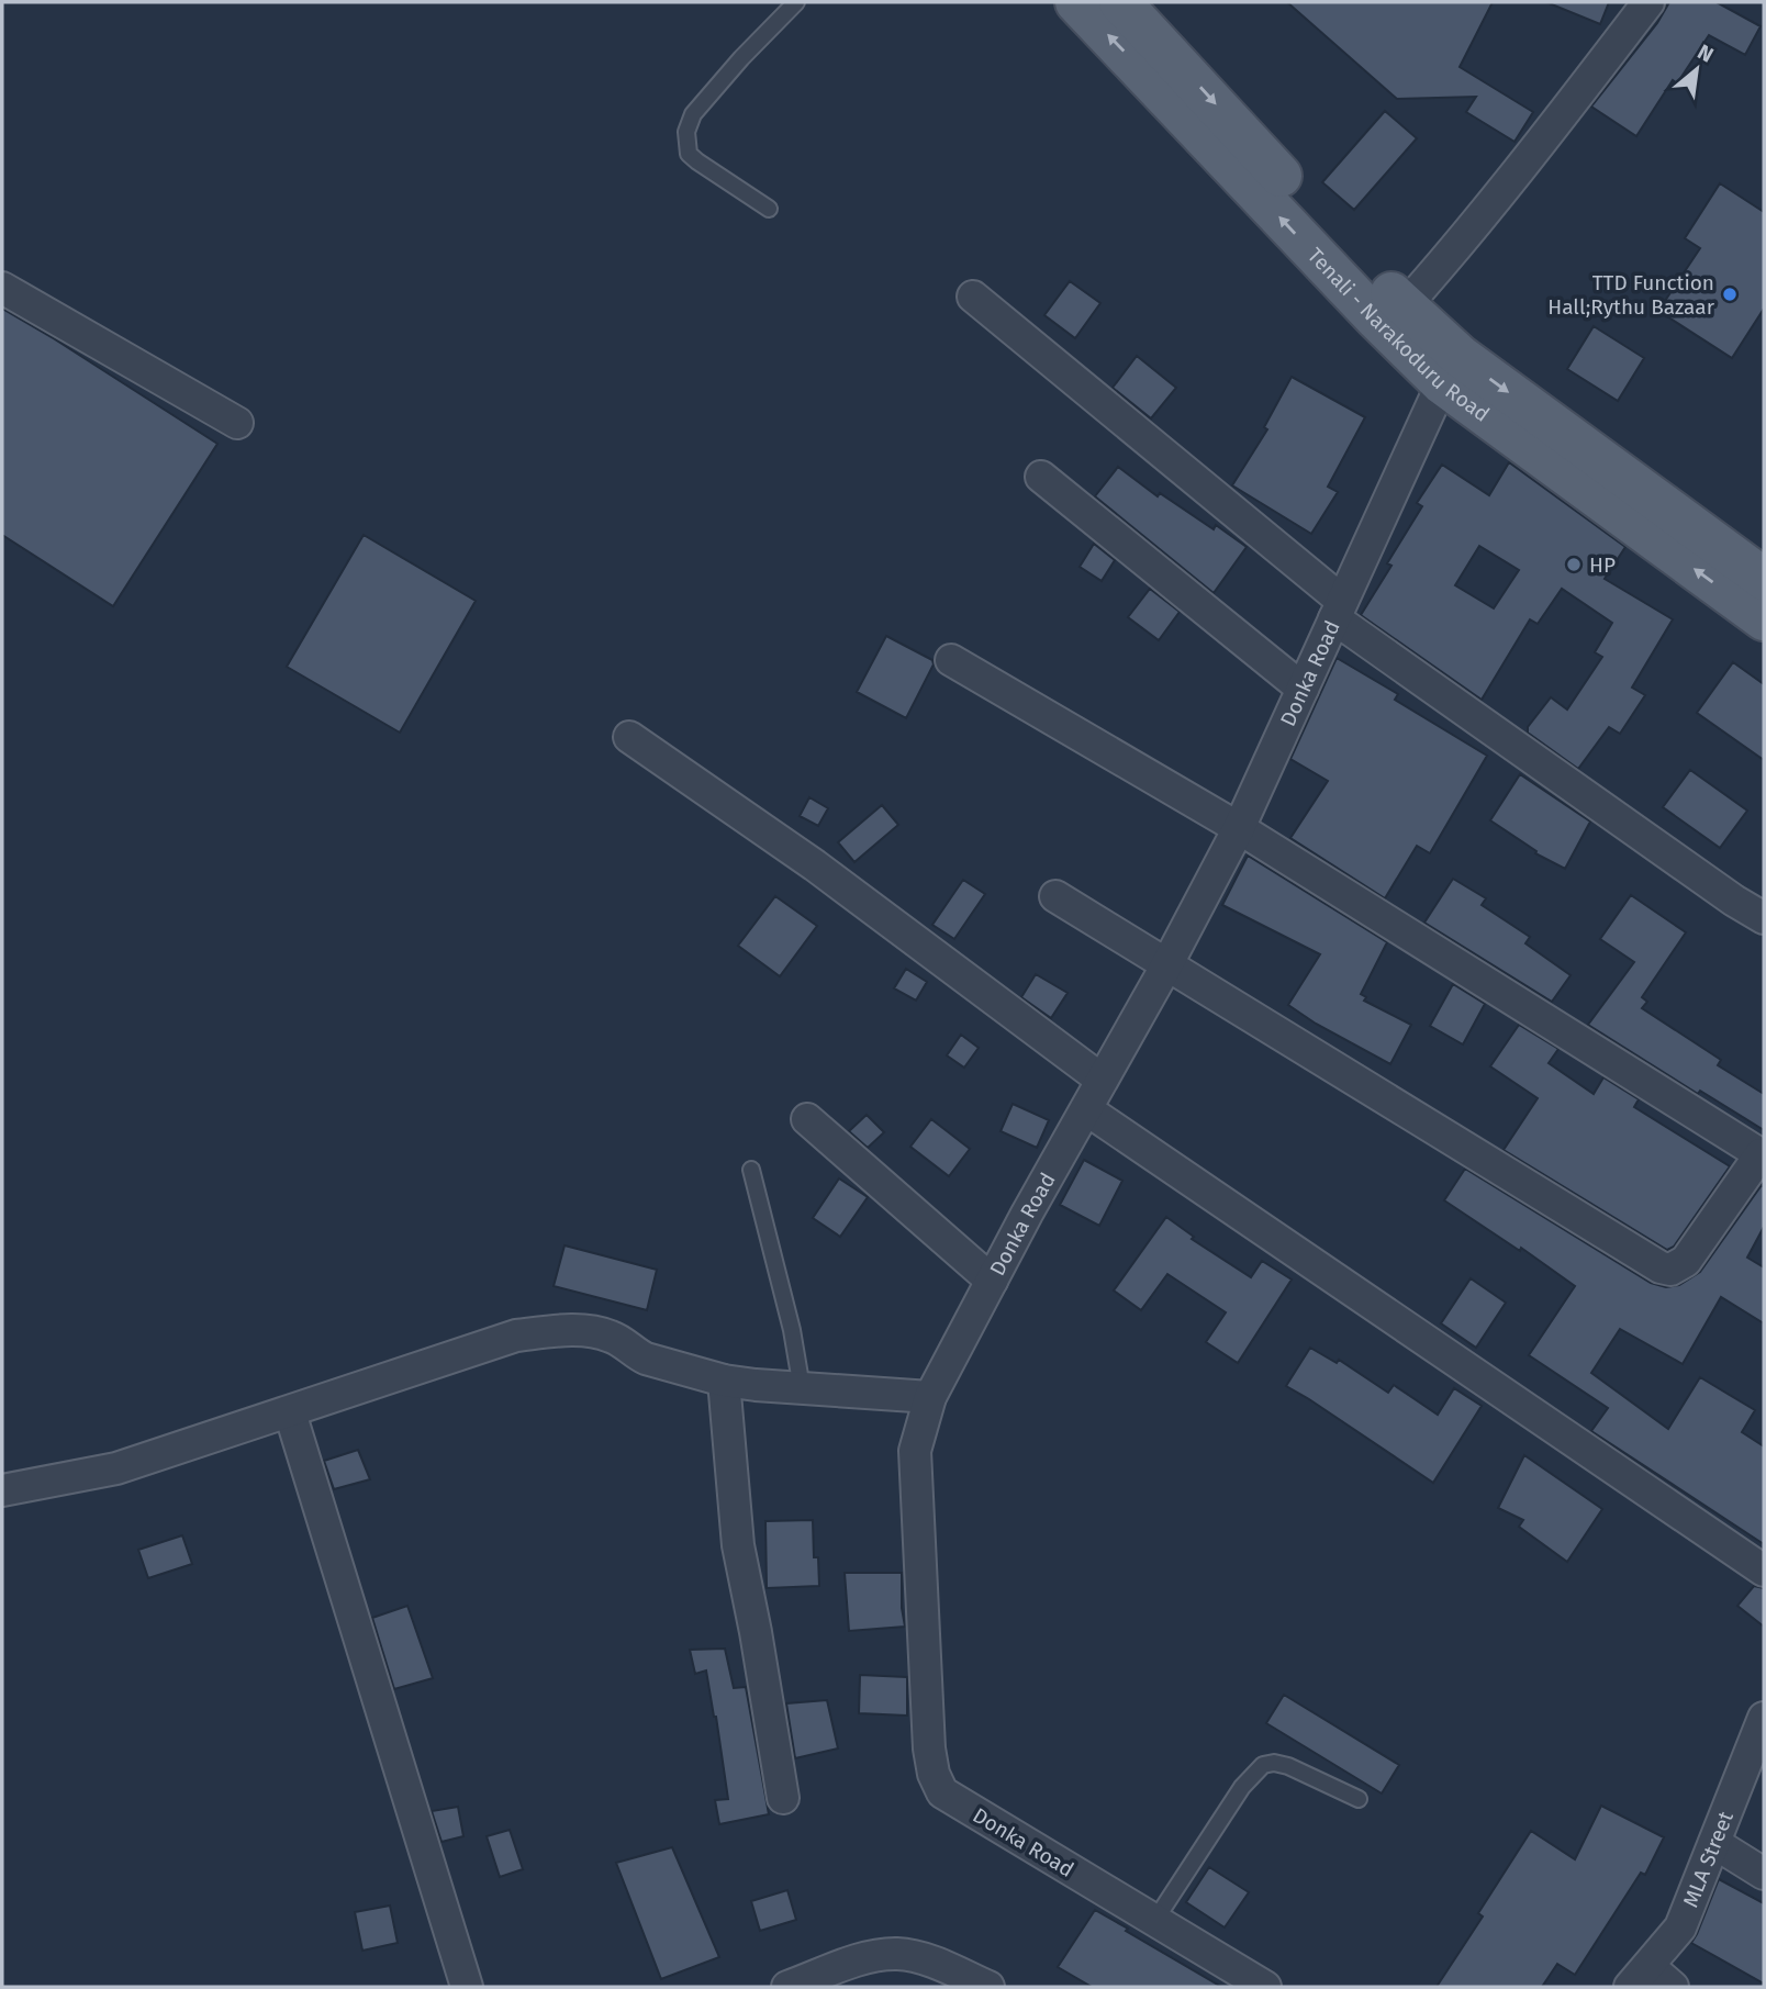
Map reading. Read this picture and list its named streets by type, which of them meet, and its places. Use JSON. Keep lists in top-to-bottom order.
{
  "streets": {
    "main road": ["Tenali - Narakoduru Road"],
    "street": ["Donka Road", "MLA Street"]
  },
  "crossings": [
    ["Tenali - Narakoduru Road", "Donka Road"]
  ],
  "places": ["TTD Function Hall;Rythu Bazaar", "HP"],
  "north": "top right"
}
